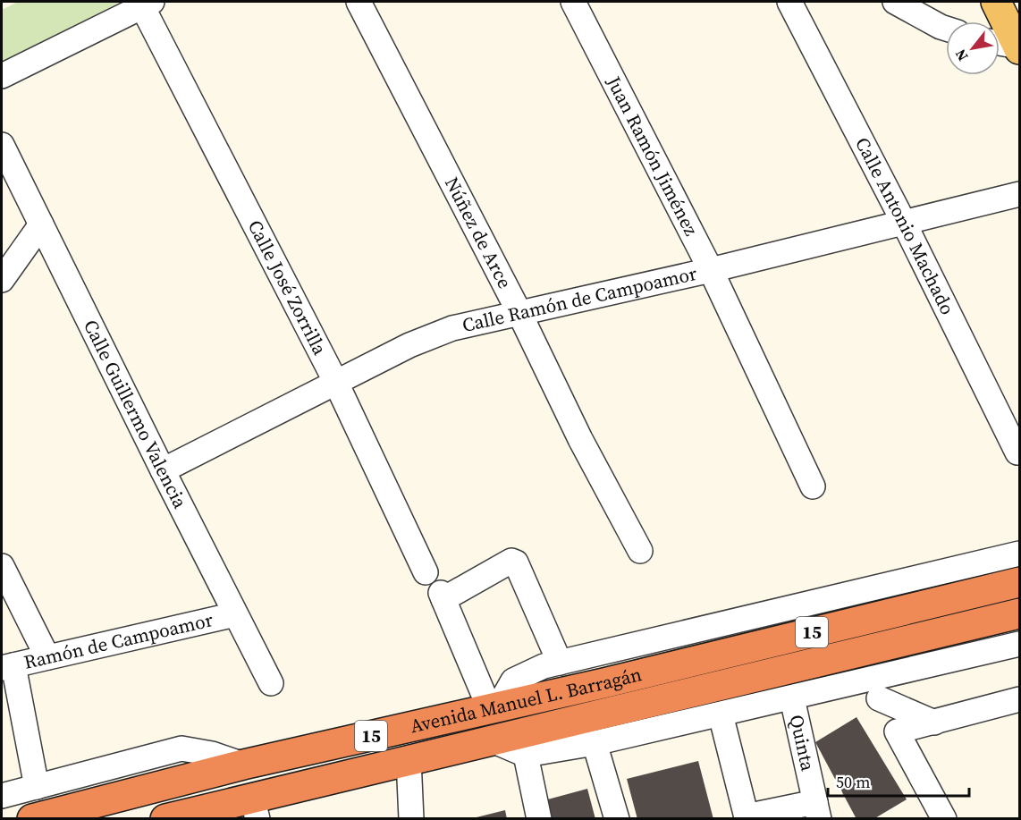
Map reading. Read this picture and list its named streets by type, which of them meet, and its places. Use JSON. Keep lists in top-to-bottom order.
{
  "streets": {
    "highway": ["15", "Avenida Manuel L. Barragán"],
    "street": [
      "Juan Ramón Jiménez",
      "Calle Antonio Machado",
      "Núñez de Arce",
      "Calle José Zorrilla",
      "Calle Ramón de Campoamor",
      "Calle Guillermo Valencia",
      "Ramón de Campoamor",
      "Quinta"
    ]
  },
  "crossings": [
    ["Juan Ramón Jiménez", "Calle Ramón de Campoamor"],
    ["Calle Antonio Machado", "Calle Ramón de Campoamor"],
    ["Núñez de Arce", "Calle Ramón de Campoamor"],
    ["Calle José Zorrilla", "Calle Ramón de Campoamor"],
    ["Calle Ramón de Campoamor", "Calle Guillermo Valencia"],
    ["Calle Guillermo Valencia", "Ramón de Campoamor"]
  ],
  "scale_bar": "50 m",
  "north": "bottom left"
}
